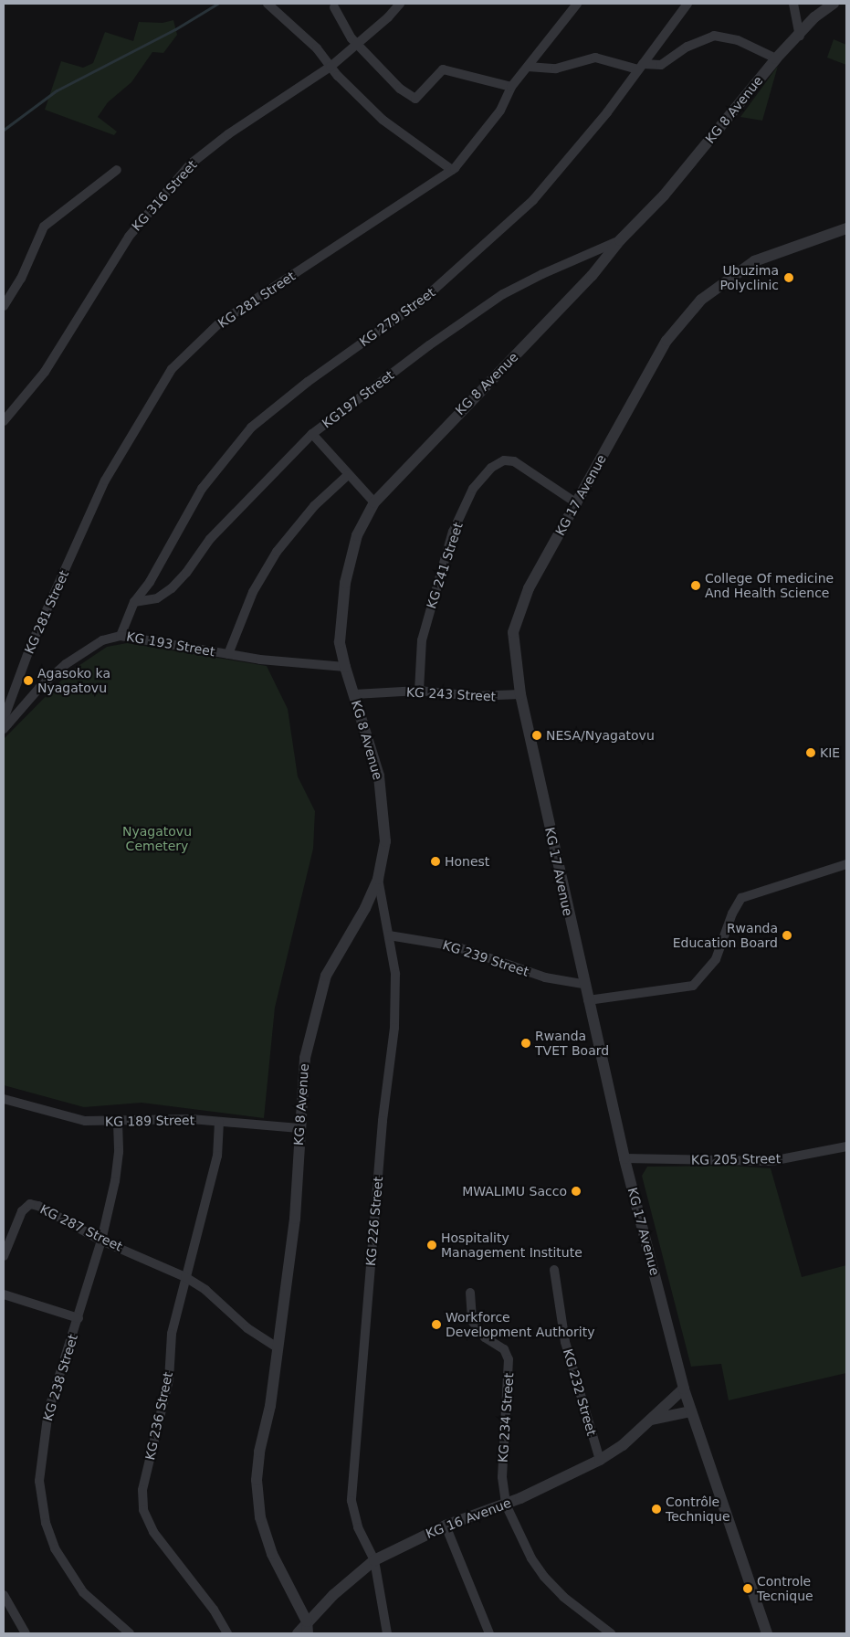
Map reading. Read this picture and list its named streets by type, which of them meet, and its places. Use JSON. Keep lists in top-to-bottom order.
{
  "streets": {
    "street": [
      "KG 8 Avenue",
      "KG 316 Street",
      "KG 281 Street",
      "KG 279 Street",
      "KG197 Street",
      "KG 17 Avenue",
      "KG 241 Street",
      "KG 193 Street",
      "KG 243 Street",
      "KG 239 Street",
      "KG 189 Street",
      "KG 205 Street",
      "KG 226 Street",
      "KG 287 Street",
      "KG 238 Street",
      "KG 232 Street",
      "KG 236 Street",
      "KG 234 Street",
      "KG 16 Avenue"
    ]
  },
  "crossings": [
    ["KG 8 Avenue", "KG197 Street"],
    ["KG 8 Avenue", "KG 193 Street"],
    ["KG 8 Avenue", "KG 243 Street"],
    ["KG 8 Avenue", "KG 189 Street"],
    ["KG 8 Avenue", "KG 226 Street"],
    ["KG 8 Avenue", "KG 287 Street"],
    ["KG 8 Avenue", "KG 16 Avenue"],
    ["KG 279 Street", "KG197 Street"],
    ["KG 279 Street", "KG 193 Street"],
    ["KG 17 Avenue", "KG 241 Street"],
    ["KG 17 Avenue", "KG 243 Street"],
    ["KG 17 Avenue", "KG 239 Street"],
    ["KG 17 Avenue", "KG 205 Street"],
    ["KG 17 Avenue", "KG 16 Avenue"],
    ["KG 241 Street", "KG 243 Street"],
    ["KG 239 Street", "KG 226 Street"],
    ["KG 189 Street", "KG 238 Street"],
    ["KG 189 Street", "KG 236 Street"],
    ["KG 226 Street", "KG 16 Avenue"],
    ["KG 287 Street", "KG 238 Street"],
    ["KG 287 Street", "KG 236 Street"],
    ["KG 232 Street", "KG 16 Avenue"],
    ["KG 234 Street", "KG 16 Avenue"]
  ],
  "parks": ["Nyagatovu Cemetery"],
  "places": [
    "Ubuzima Polyclinic",
    "College Of medicine And Health Science",
    "Agasoko ka Nyagatovu",
    "NESA/Nyagatovu",
    "KIE",
    "Honest",
    "Rwanda Education Board",
    "Rwanda TVET Board",
    "MWALIMU Sacco",
    "Hospitality Management Institute",
    "Workforce Development Authority",
    "Contrôle Technique",
    "Controle Tecnique"
  ]
}
